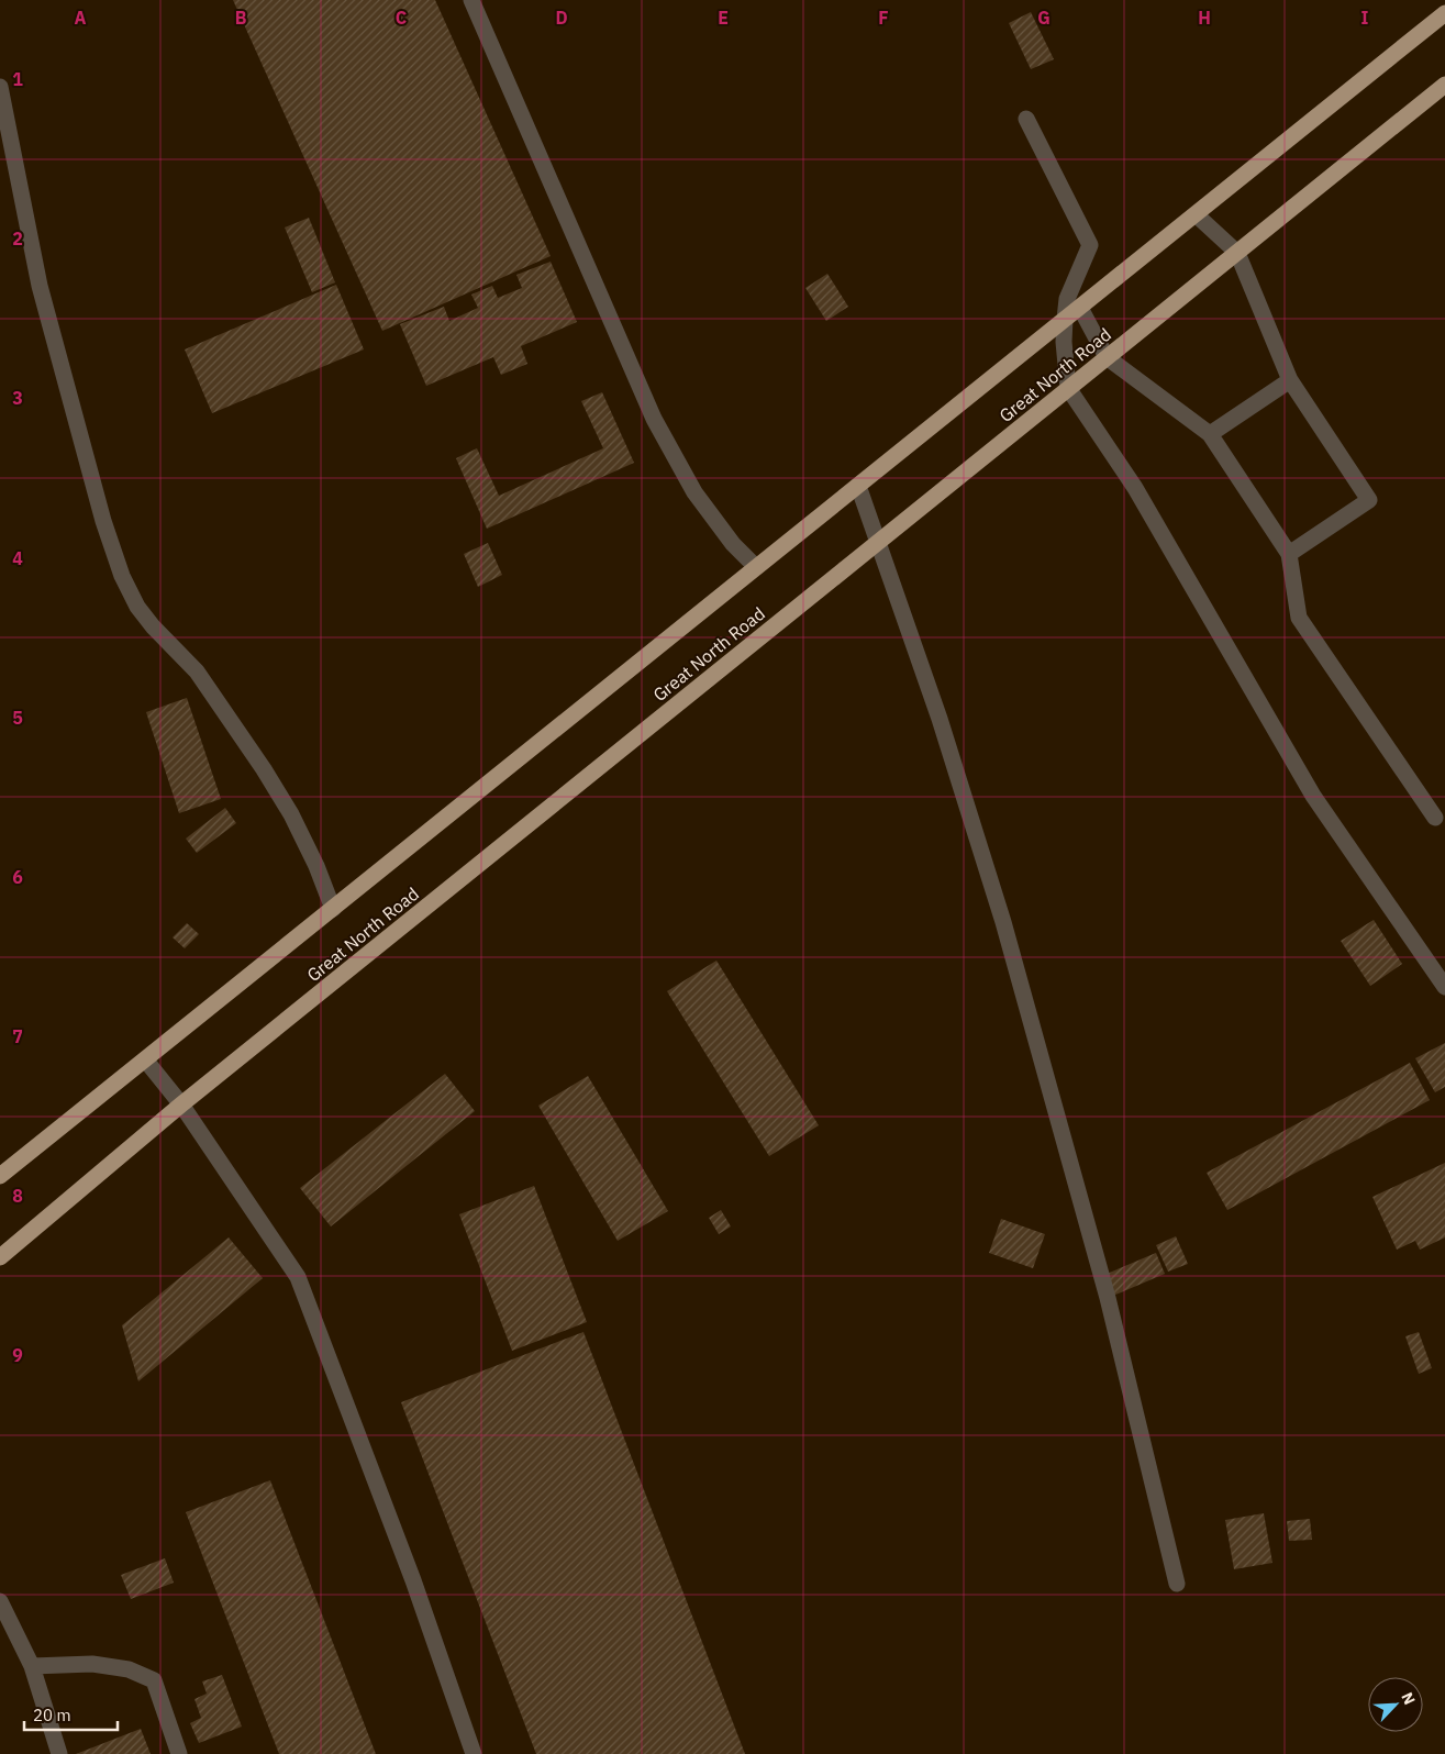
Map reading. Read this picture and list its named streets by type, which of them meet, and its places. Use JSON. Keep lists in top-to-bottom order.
{
  "streets": {
    "highway": ["Great North Road"]
  },
  "scale_bar": "20 m",
  "north": "top right",
  "grid": {
    "columns": [
      "A",
      "B",
      "C",
      "D",
      "E",
      "F",
      "G",
      "H",
      "I"
    ],
    "rows": [
      "1",
      "2",
      "3",
      "4",
      "5",
      "6",
      "7",
      "8",
      "9"
    ]
  }
}
